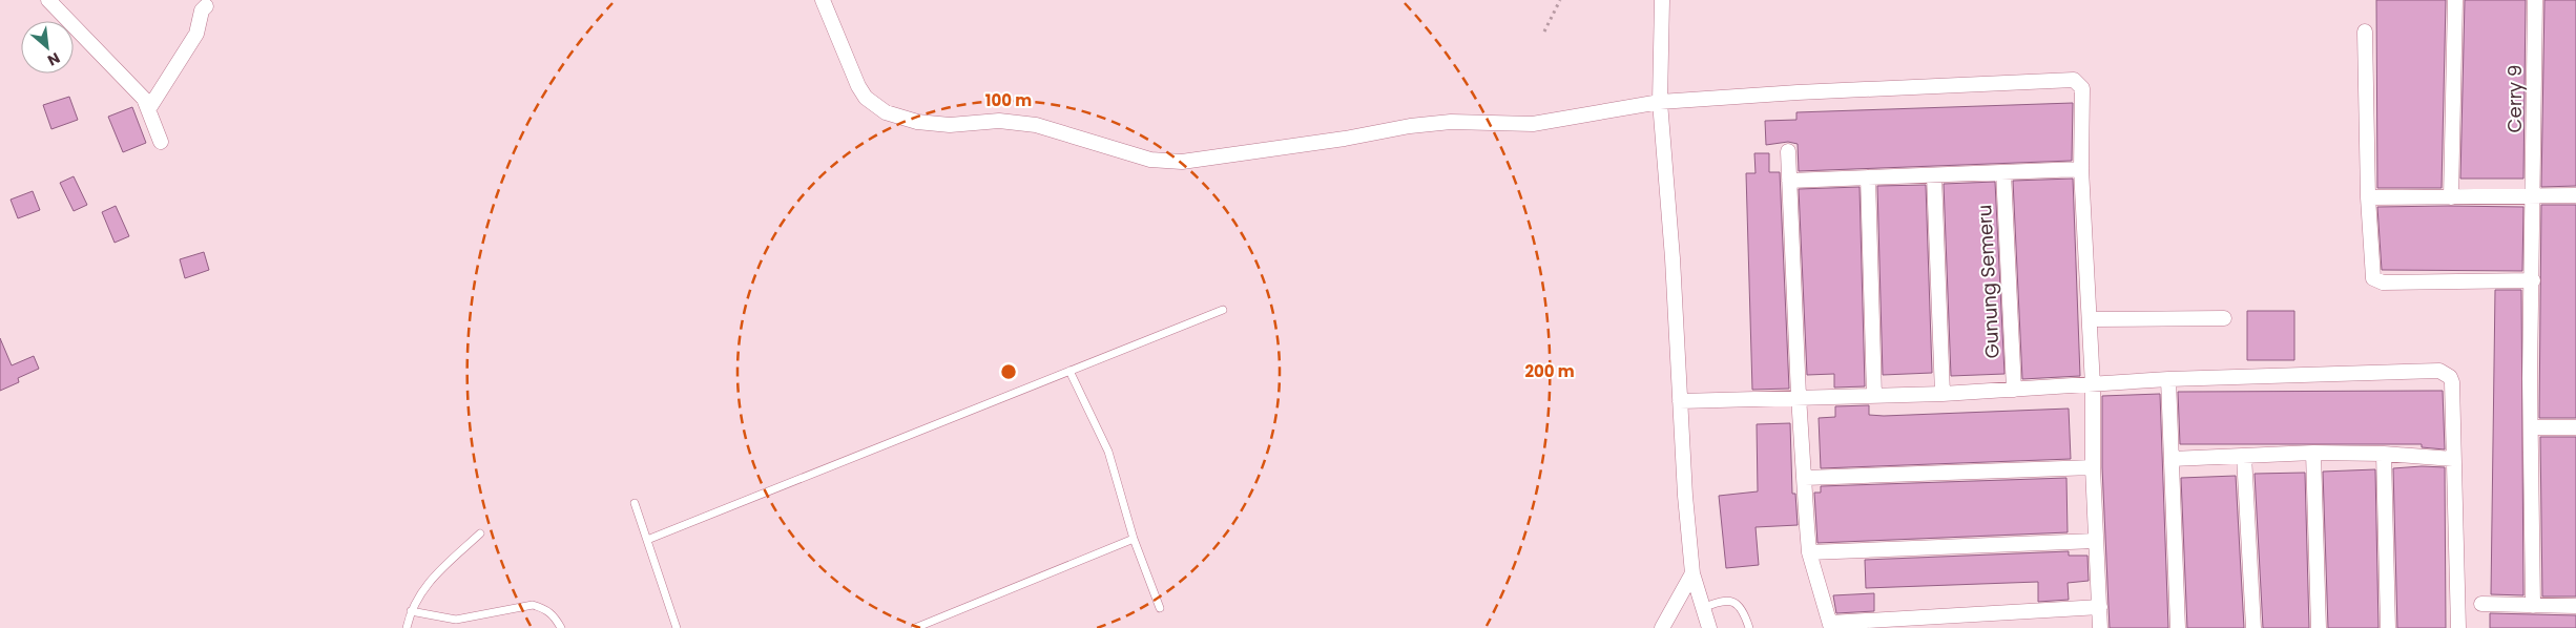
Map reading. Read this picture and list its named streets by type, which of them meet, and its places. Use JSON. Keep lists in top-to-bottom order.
{
  "streets": {
    "street": ["Cerry 9", "Gunung Semeru"]
  },
  "north": "bottom right",
  "rings": ["100 m", "200 m"]
}
